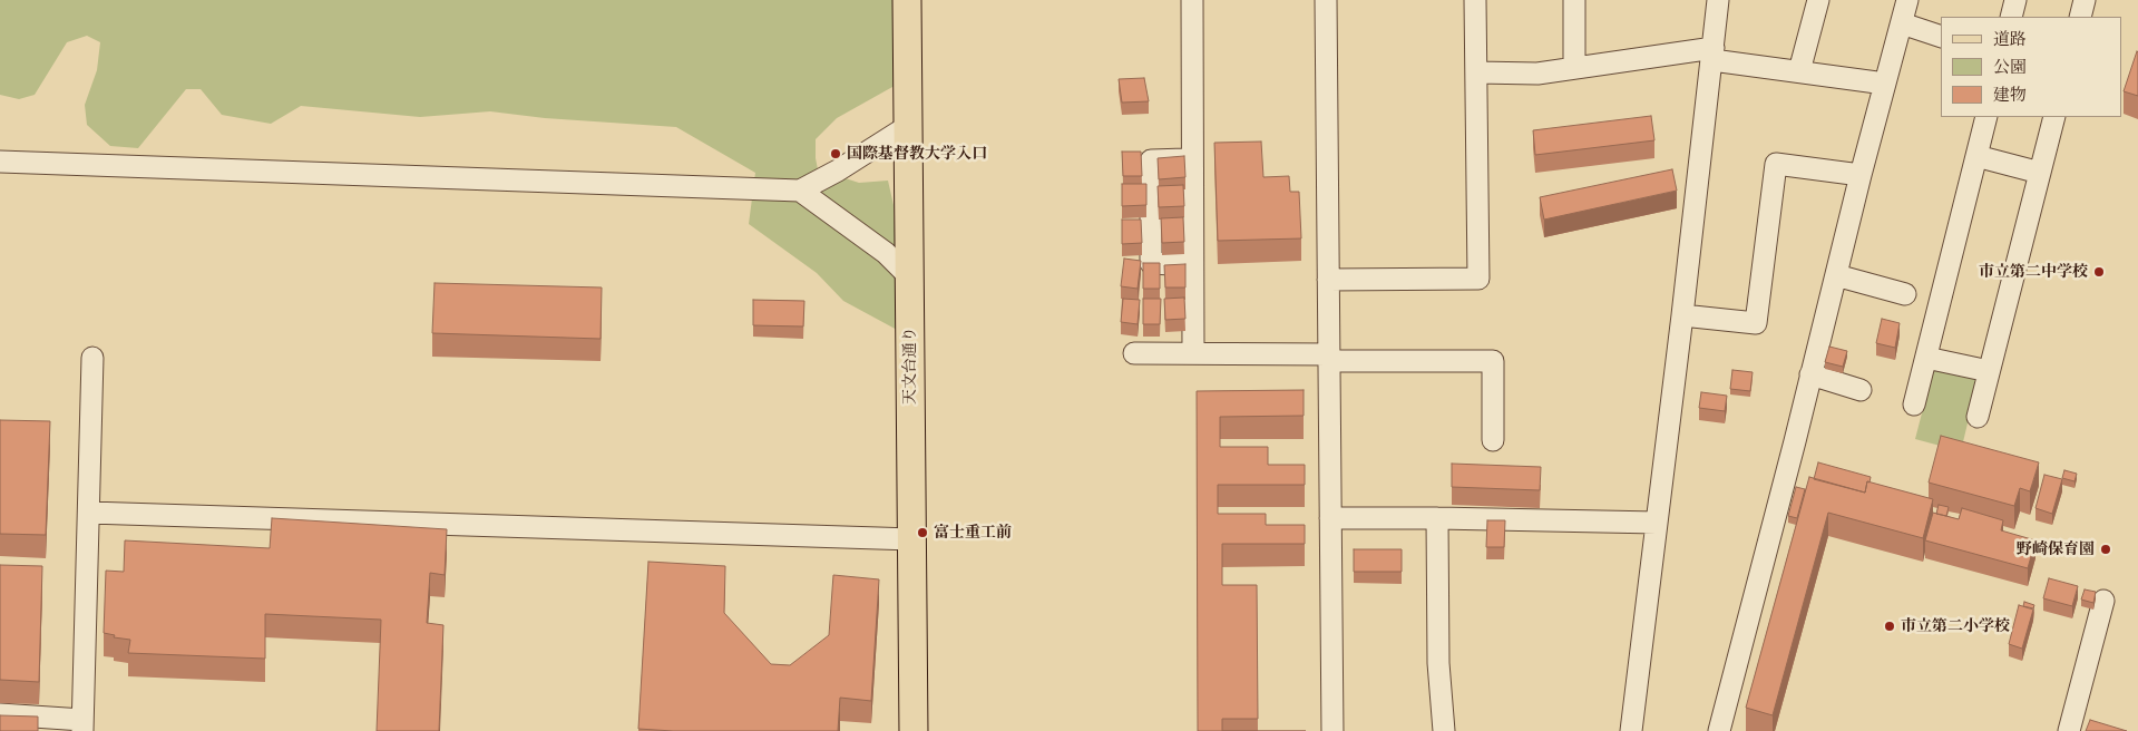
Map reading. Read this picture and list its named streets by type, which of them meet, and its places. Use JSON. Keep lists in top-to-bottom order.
{
  "streets": {
    "main road": ["天文台通り"]
  },
  "places": [
    "国際基督教大学入口",
    "市立第二中学校",
    "富士重工前",
    "野崎保育園",
    "市立第二小学校"
  ],
  "legend": ["道路", "公園", "建物"]
}
